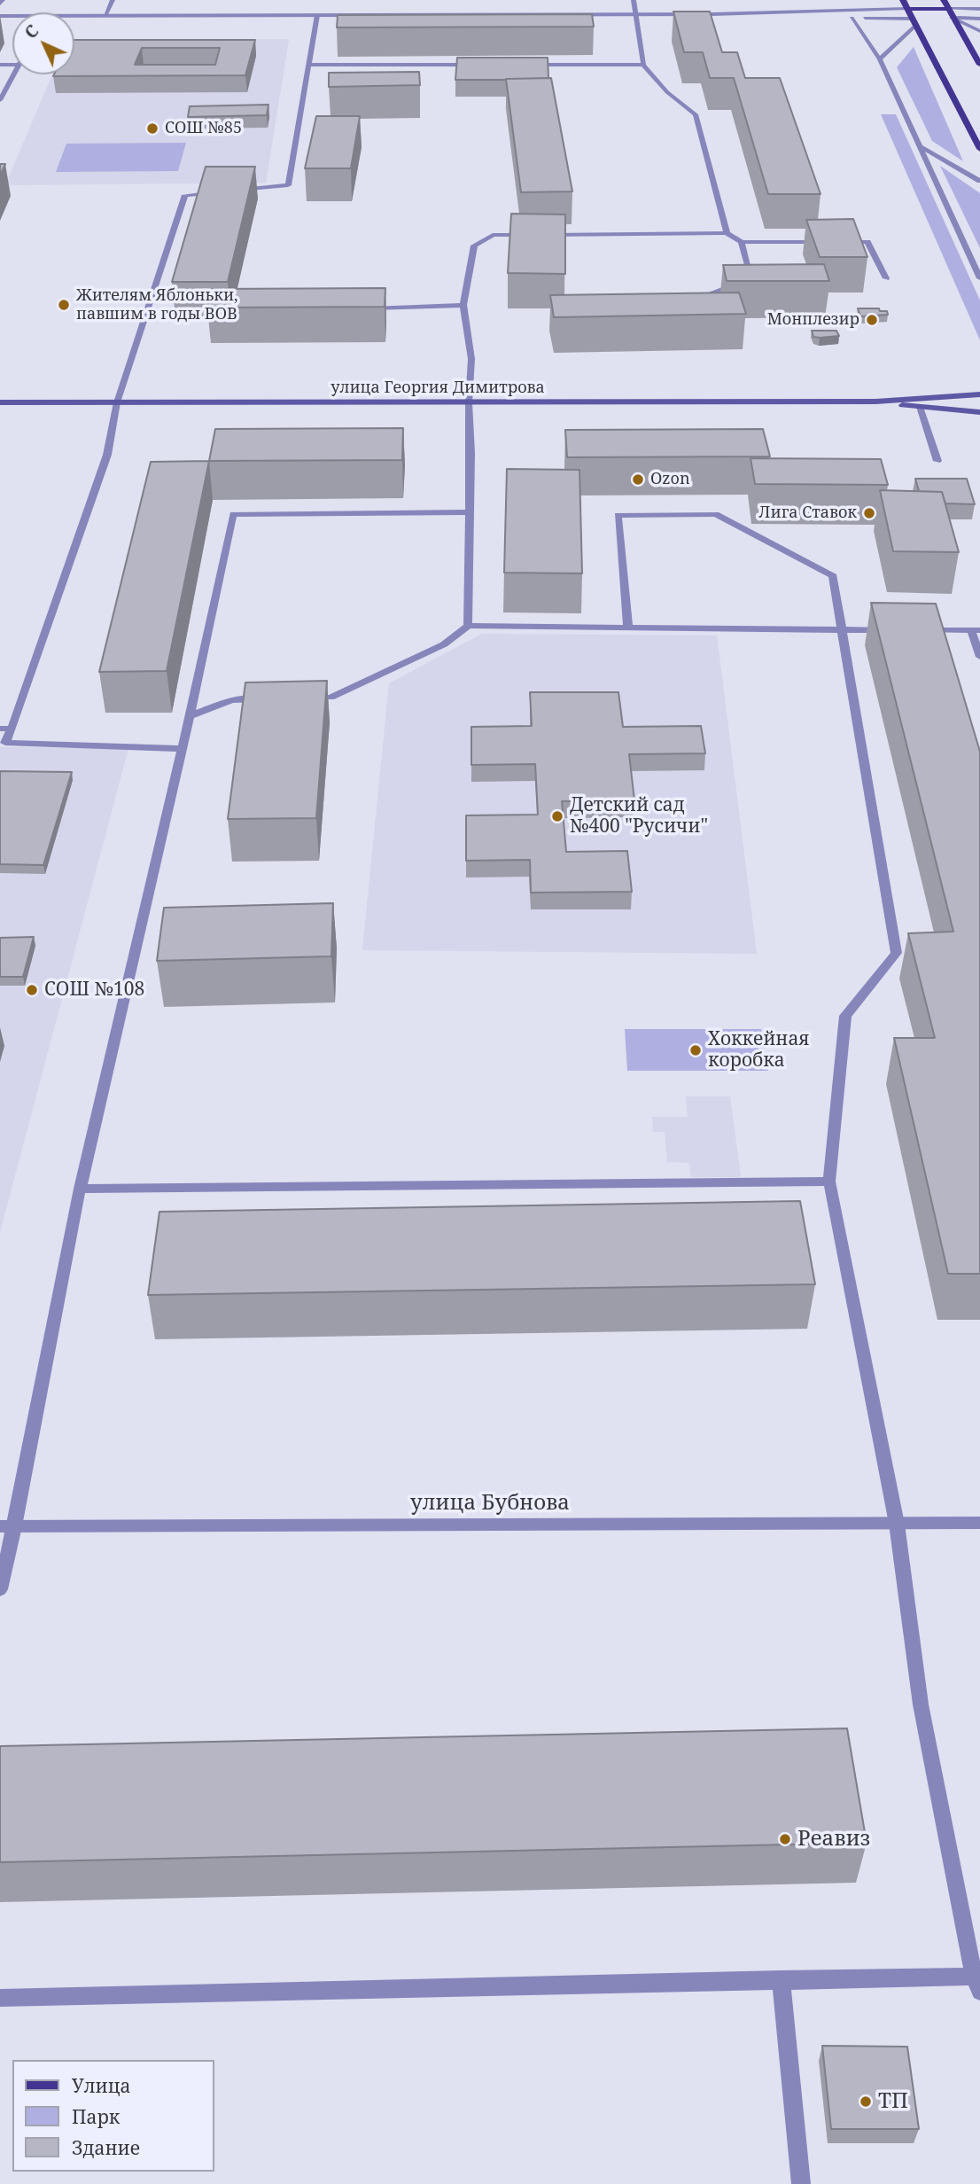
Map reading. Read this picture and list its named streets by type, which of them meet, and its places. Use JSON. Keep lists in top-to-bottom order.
{
  "streets": {
    "main road": ["улица Георгия Димитрова"],
    "street": ["улица Бубнова"]
  },
  "places": [
    "СОШ №85",
    "Жителям Яблоньки, павшим в годы ВОВ",
    "Монплезир",
    "Ozon",
    "Лига Ставок",
    "Детский сад №400 \"Русичи\"",
    "СОШ №108",
    "Хоккейная коробка",
    "Реавиз",
    "ТП"
  ],
  "legend": ["Улица", "Парк", "Здание"],
  "north": "top left"
}
